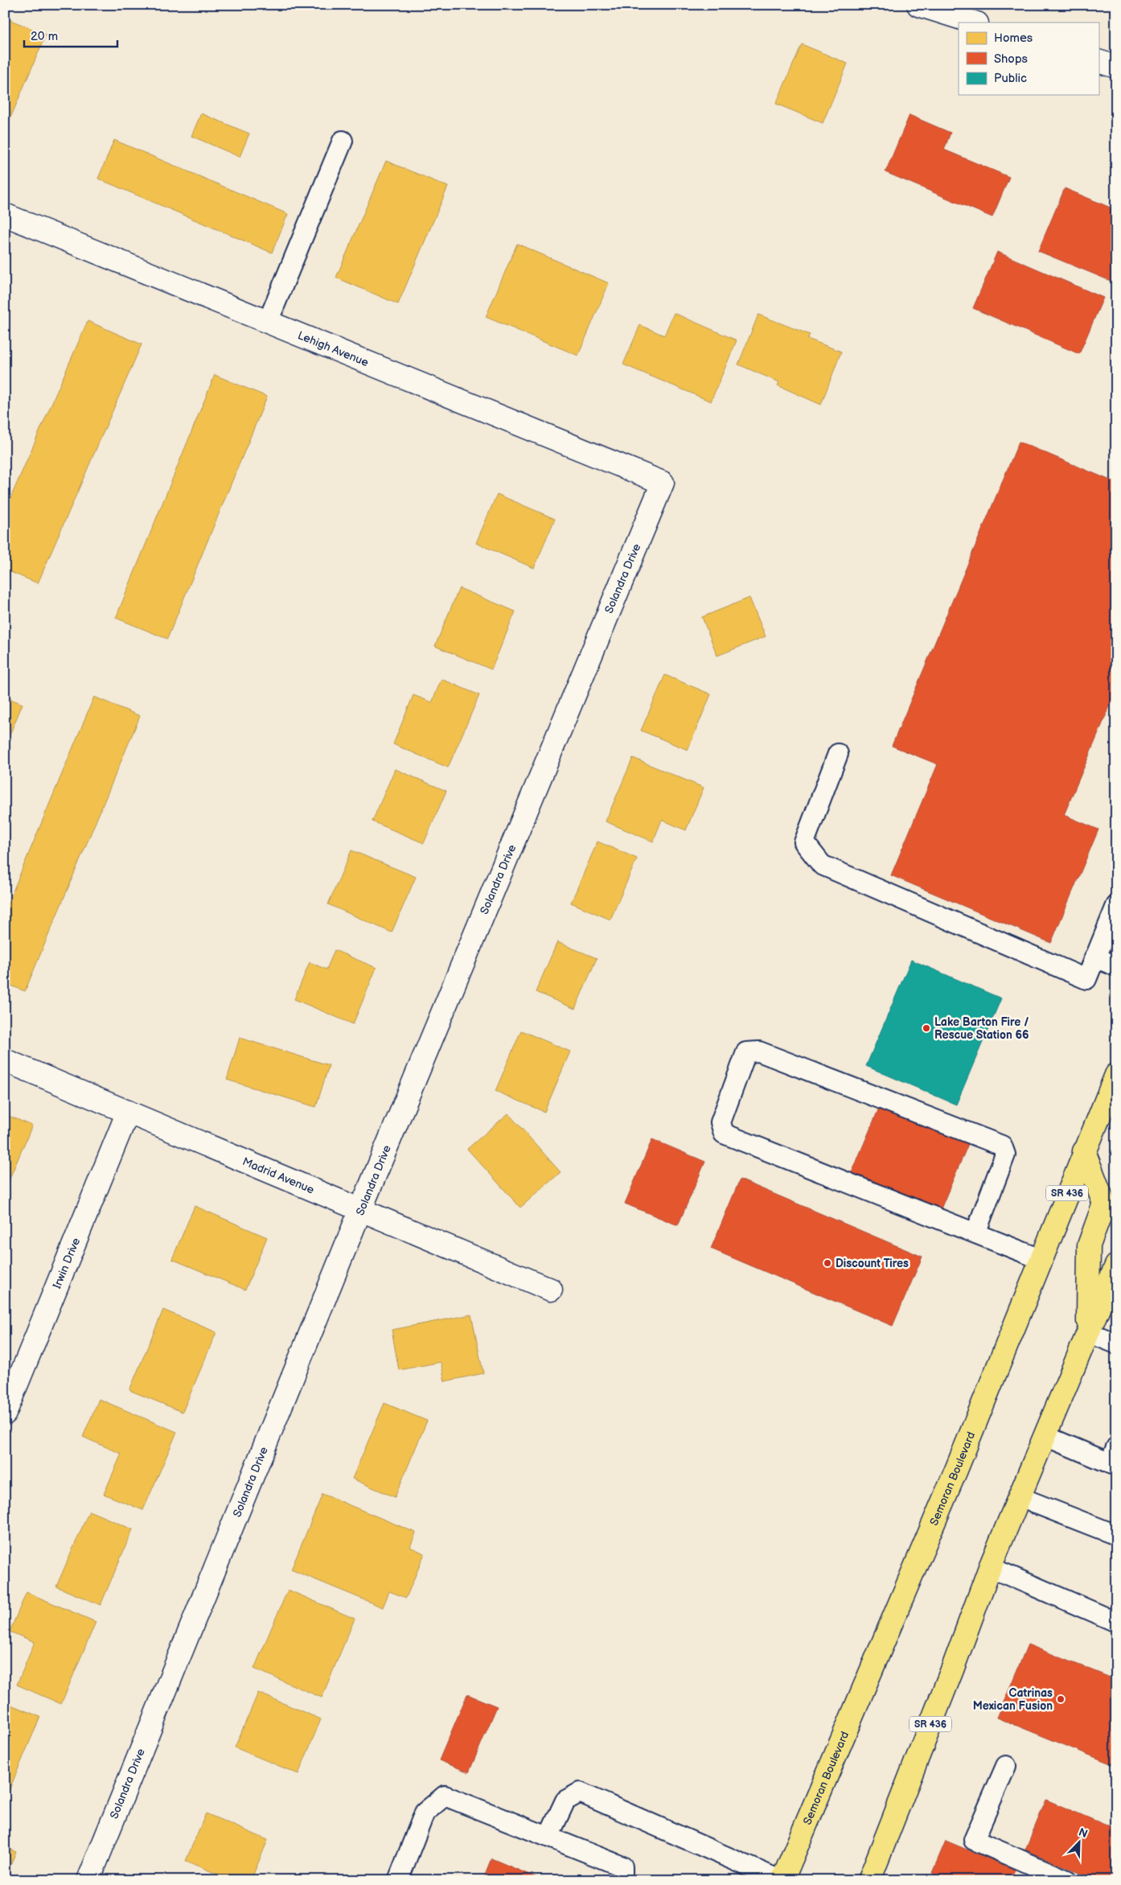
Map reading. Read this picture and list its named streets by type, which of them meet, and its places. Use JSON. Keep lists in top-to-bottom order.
{
  "streets": {
    "main road": ["SR 436", "Semoran Boulevard"],
    "street": [
      "Lehigh Avenue",
      "Solandra Drive",
      "Madrid Avenue",
      "Irwin Drive"
    ]
  },
  "crossings": [
    ["Lehigh Avenue", "Solandra Drive"],
    ["Solandra Drive", "Madrid Avenue"],
    ["Madrid Avenue", "Irwin Drive"]
  ],
  "places": ["Lake Barton Fire / Rescue Station 66", "Discount Tires", "Catrinas Mexican Fusion"],
  "legend": ["Homes", "Shops", "Public"],
  "scale_bar": "20 m",
  "north": "top right"
}
